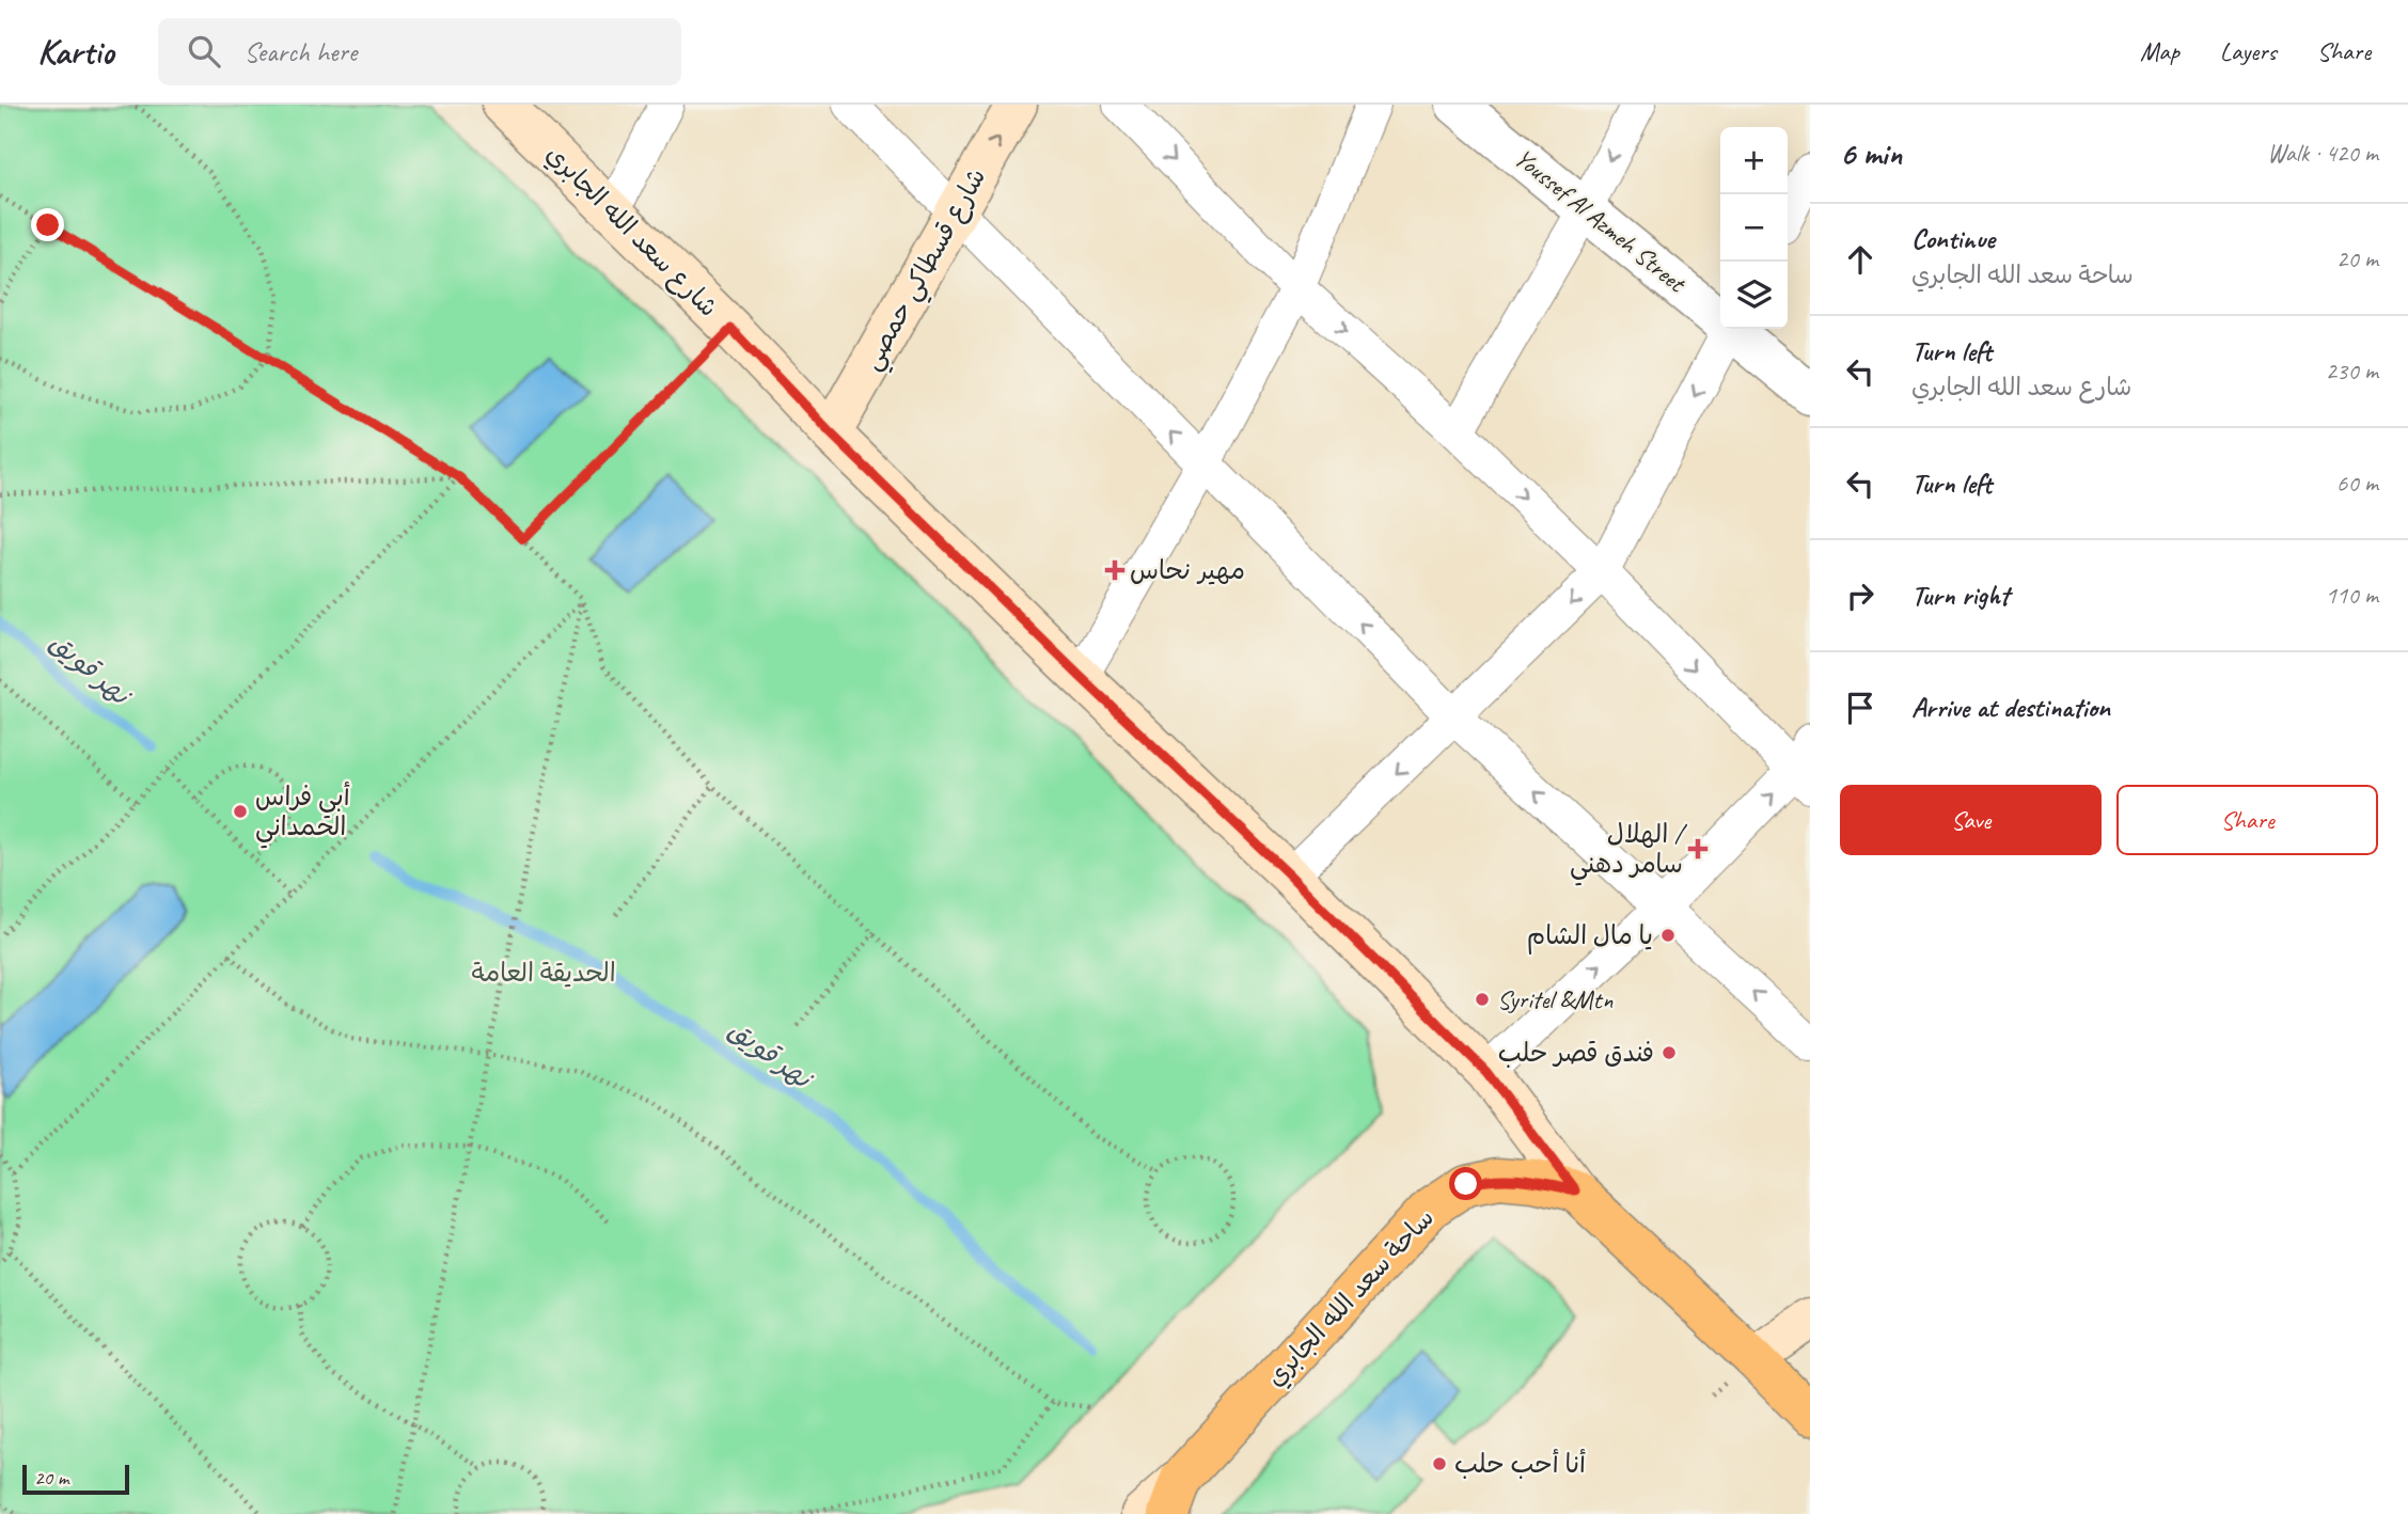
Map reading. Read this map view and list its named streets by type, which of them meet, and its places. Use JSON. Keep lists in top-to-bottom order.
{
  "streets": {
    "main road": ["شارع سعد الله الجابري", "شارع قسطاكي حمصي", "ساحة سعد الله الجابري"],
    "street": ["Youssef Al Azmeh Street"]
  },
  "crossings": [
    ["شارع سعد الله الجابري", "شارع قسطاكي حمصي"],
    ["شارع سعد الله الجابري", "ساحة سعد الله الجابري"]
  ],
  "water": ["نهر قويق"],
  "parks": ["الحديقة العامة"],
  "places": {
    "health": ["مهير نحاس", "الهلال / سامر دهني"],
    "other": [
      "أبي فراس الحمداني",
      "يا مال الشام",
      "Syritel &Mtn",
      "فندق قصر حلب",
      "أنا أحب حلب"
    ]
  },
  "scale_bar": "20 m",
  "page": {
    "header": "Kartio",
    "search": "Search here",
    "nav": ["Map", "Layers", "Share"],
    "heading": ["6 min", "Walk · 420 m"],
    "map_buttons": ["+", "−"],
    "list": [
      ["Continue", "ساحة سعد الله الجابري", "20 m"],
      ["Turn left", "شارع سعد الله الجابري", "230 m"],
      ["Turn left", "60 m"],
      ["Turn right", "110 m"],
      "Arrive at destination"
    ],
    "buttons": ["Save", "Share"],
    "scale": "20 m"
  }
}
